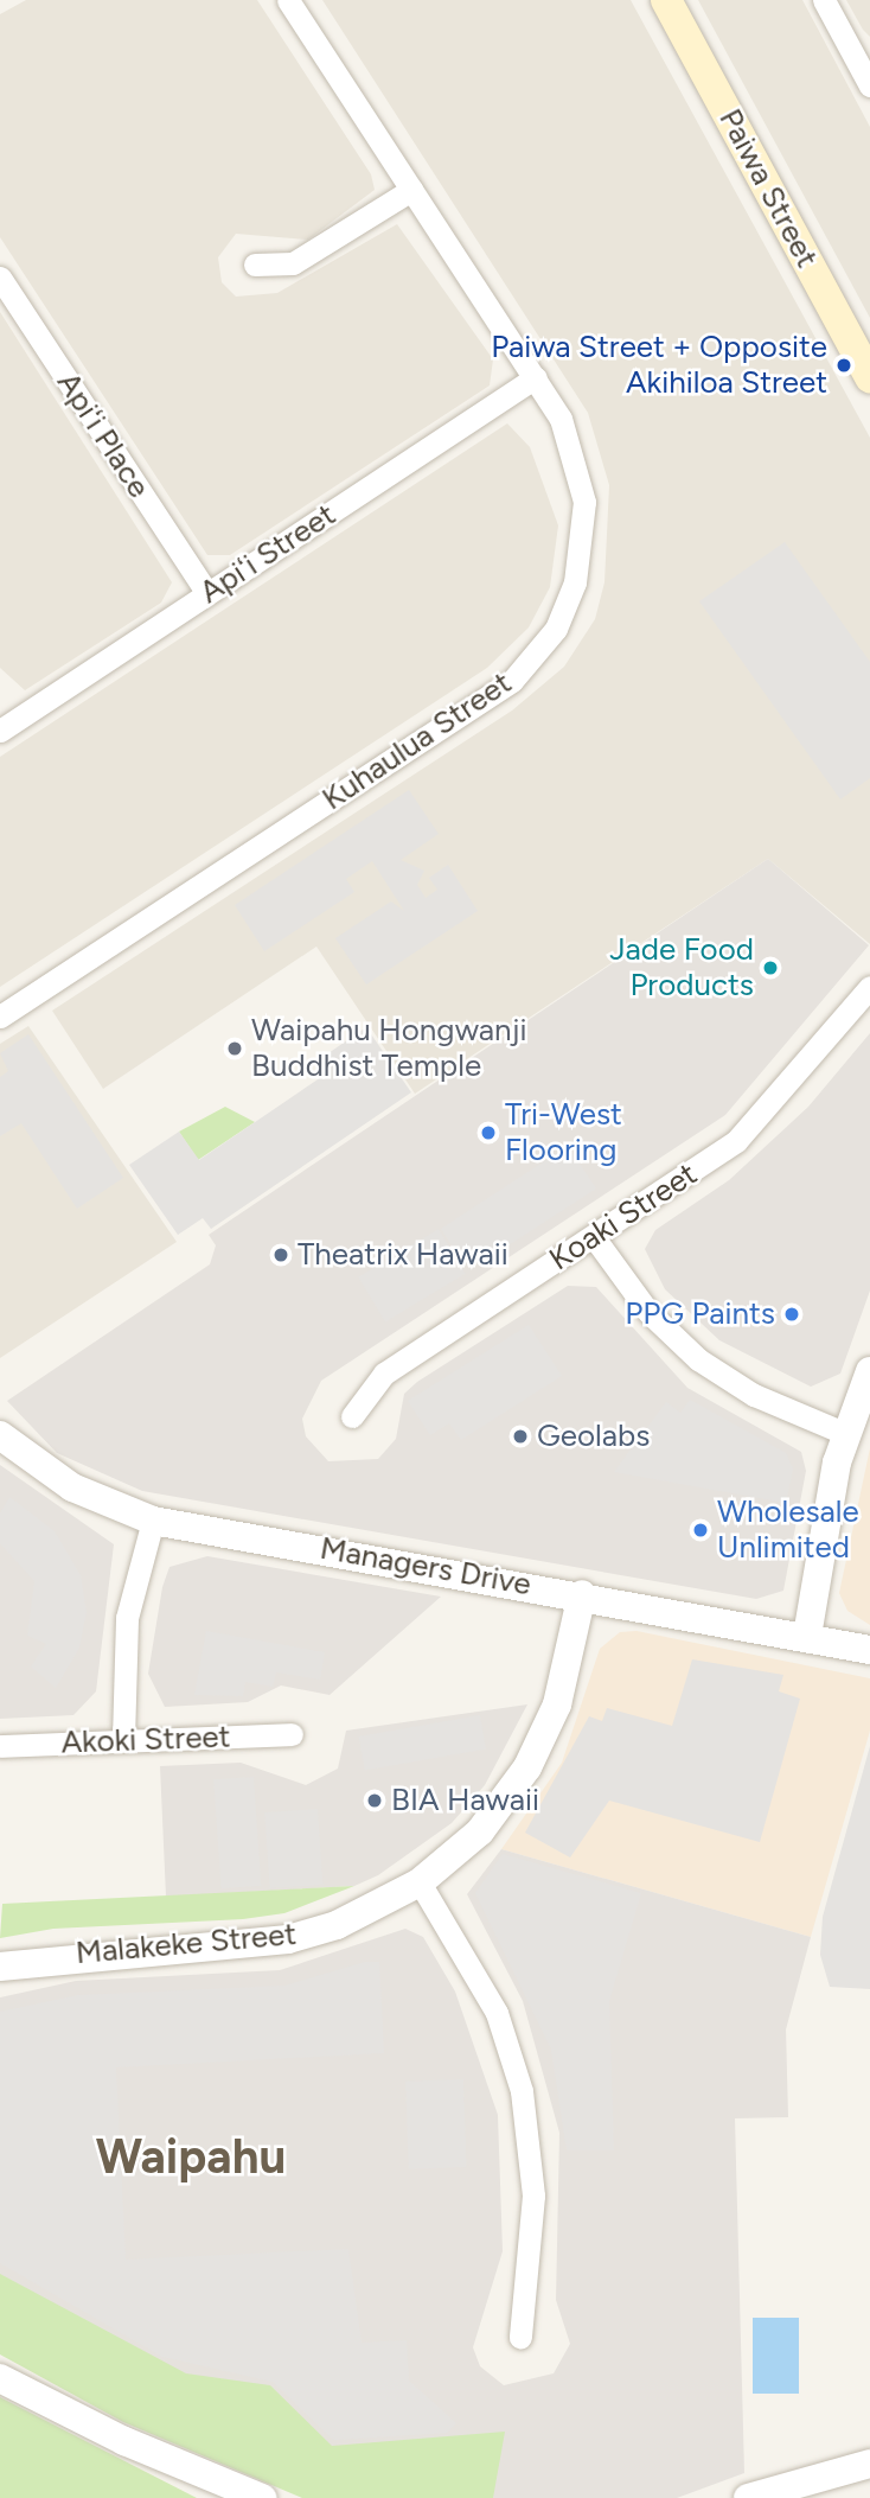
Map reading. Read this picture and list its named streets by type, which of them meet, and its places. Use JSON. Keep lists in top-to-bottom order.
{
  "streets": {
    "main road": ["Paiwa Street"],
    "street": [
      "Apiʻi Place",
      "Apiʻi Street",
      "Kuhaulua Street",
      "Koaki Street",
      "Managers Drive",
      "Akoki Street",
      "Malakeke Street"
    ]
  },
  "crossings": [
    ["Apiʻi Place", "Apiʻi Street"],
    ["Apiʻi Street", "Kuhaulua Street"],
    ["Managers Drive", "Malakeke Street"]
  ],
  "districts": ["Waipahu"],
  "places": [
    "Paiwa Street + Opposite Akihiloa Street",
    "Jade Food Products",
    "Waipahu Hongwanji Buddhist Temple",
    "Tri-West Flooring",
    "Theatrix Hawaii",
    "PPG Paints",
    "Geolabs",
    "Wholesale Unlimited",
    "BIA Hawaii"
  ]
}
